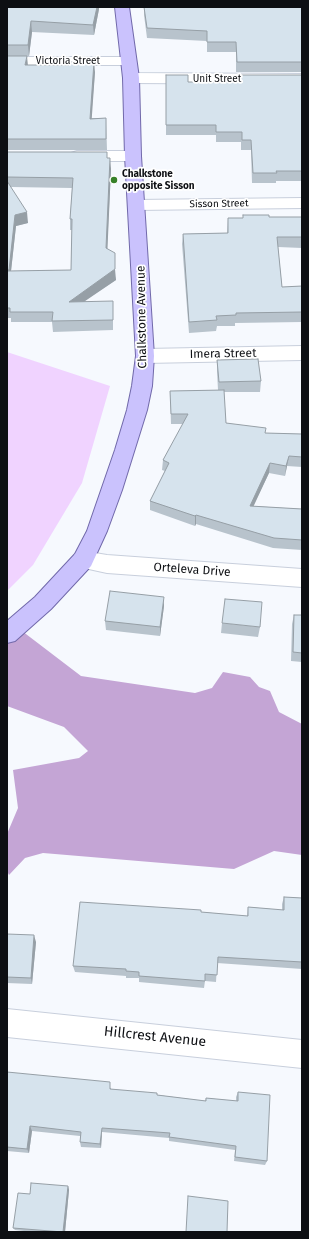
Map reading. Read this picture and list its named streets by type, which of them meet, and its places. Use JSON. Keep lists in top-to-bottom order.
{
  "streets": {
    "main road": ["Chalkstone Avenue"],
    "street": [
      "Victoria Street",
      "Unit Street",
      "Sisson Street",
      "Imera Street",
      "Orteleva Drive",
      "Hillcrest Avenue"
    ]
  },
  "crossings": [
    ["Victoria Street", "Unit Street"],
    ["Victoria Street", "Chalkstone Avenue"],
    ["Unit Street", "Chalkstone Avenue"],
    ["Sisson Street", "Chalkstone Avenue"],
    ["Chalkstone Avenue", "Imera Street"],
    ["Chalkstone Avenue", "Orteleva Drive"]
  ],
  "places": ["Chalkstone opposite Sisson"]
}
